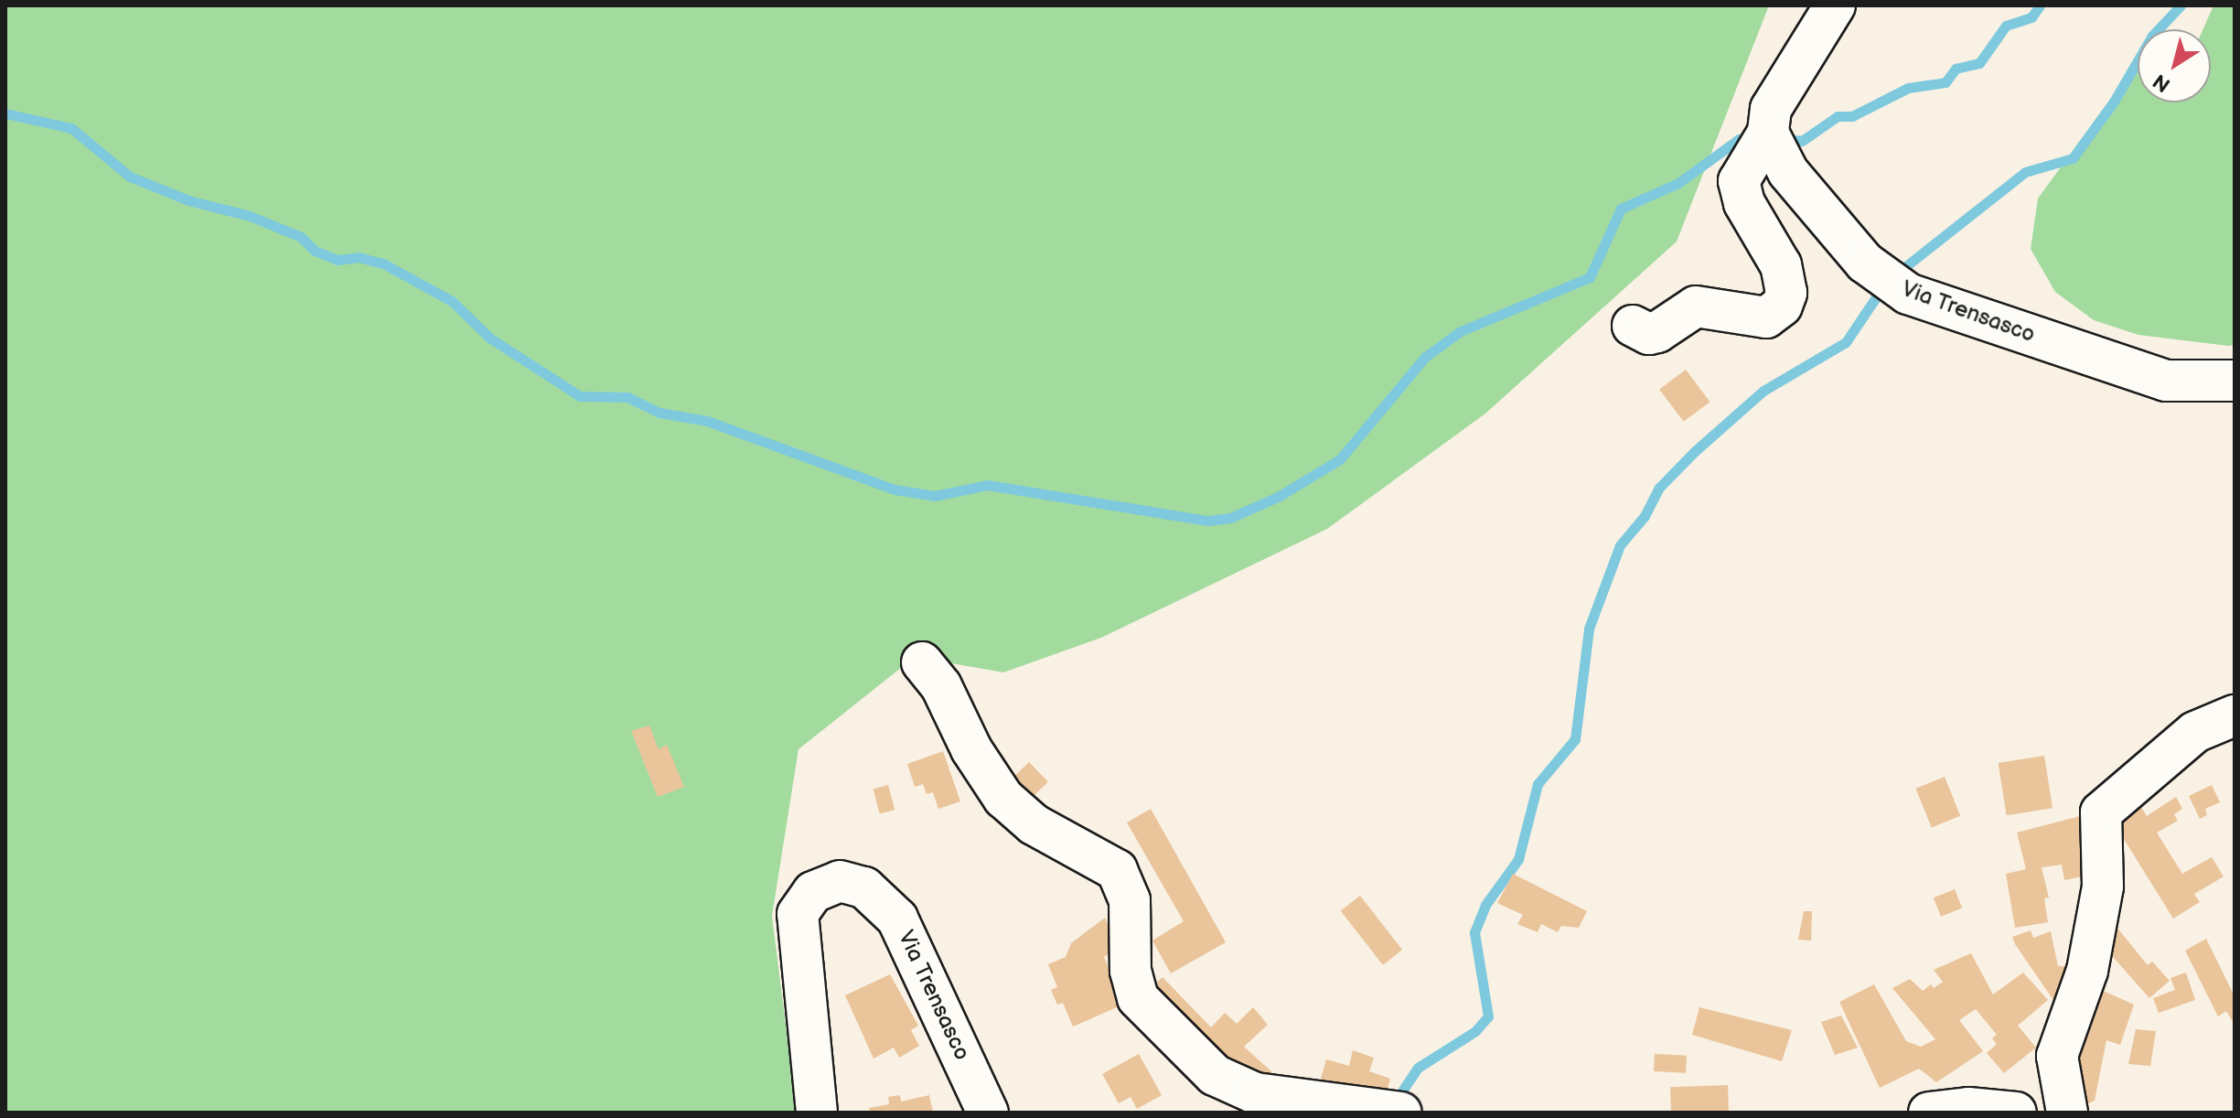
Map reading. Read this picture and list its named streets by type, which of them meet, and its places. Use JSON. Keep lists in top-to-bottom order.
{
  "streets": {
    "street": ["Via Trensasco"]
  },
  "north": "bottom left"
}
